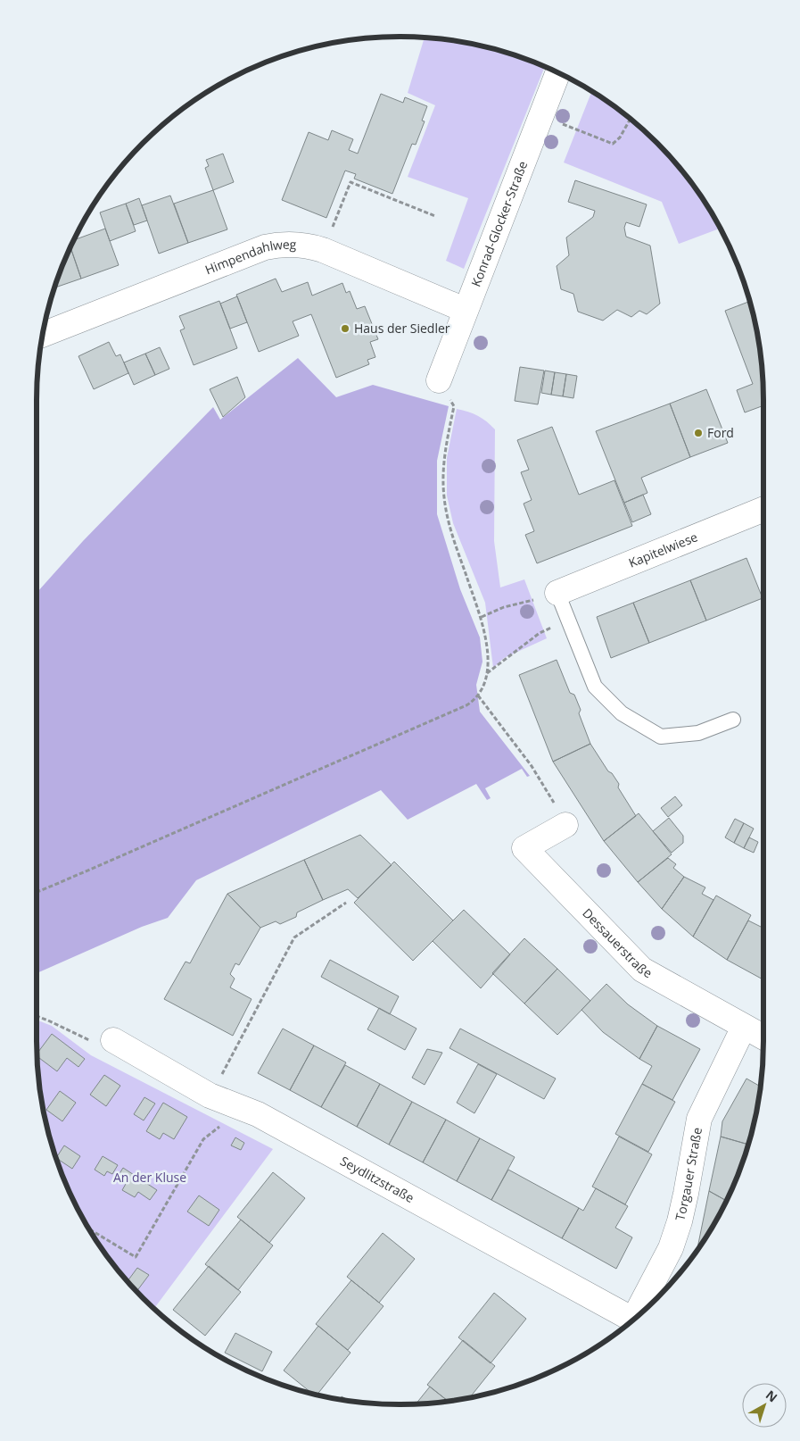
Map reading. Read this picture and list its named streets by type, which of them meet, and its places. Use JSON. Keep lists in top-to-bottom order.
{
  "streets": {
    "street": [
      "Konrad-Glocker-Straße",
      "Himpendahlweg",
      "Kapitelwiese",
      "Dessauerstraße",
      "Torgauer Straße",
      "Seydlitzstraße"
    ]
  },
  "crossings": [
    ["Konrad-Glocker-Straße", "Himpendahlweg"],
    ["Dessauerstraße", "Torgauer Straße"]
  ],
  "parks": ["An der Kluse"],
  "places": ["Haus der Siedler", "Ford"],
  "north": "top right"
}
